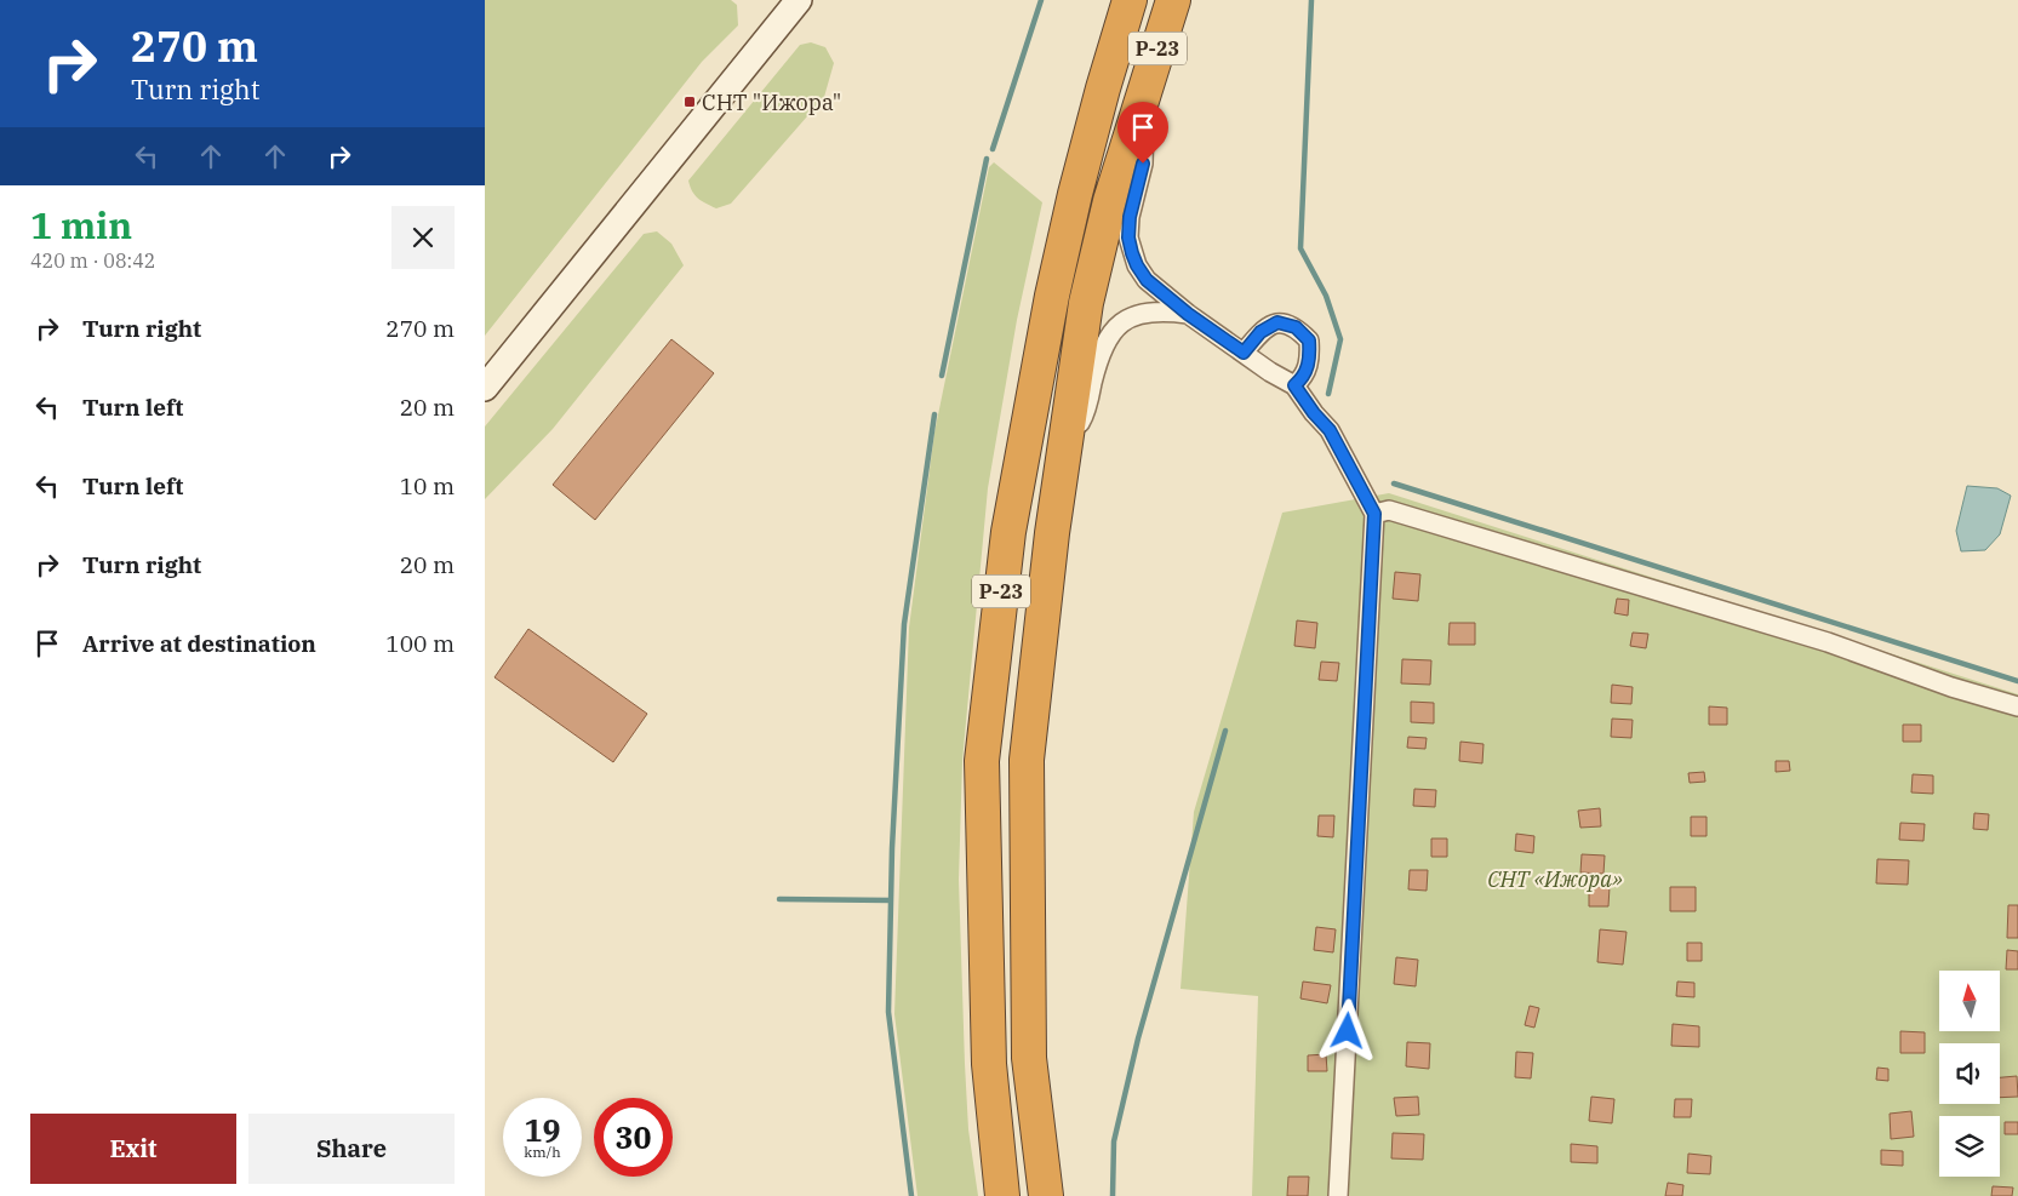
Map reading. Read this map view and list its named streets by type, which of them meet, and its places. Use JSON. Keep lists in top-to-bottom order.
{
  "streets": {
    "highway": ["Р-23"]
  },
  "parks": ["СНТ «Ижора»"],
  "places": {
    "transit": ["СНТ \"Ижора\""]
  },
  "north": "top",
  "page": {
    "turn": ["270 m", "Turn right"],
    "heading": ["1 min", "420 m · 08:42"],
    "list": [
      {
        "name": "Turn right",
        "value": "270 m"
      },
      {
        "name": "Turn left",
        "value": "20 m"
      },
      {
        "name": "Turn left",
        "value": "10 m"
      },
      {
        "name": "Turn right",
        "value": "20 m"
      },
      {
        "name": "Arrive at destination",
        "value": "100 m"
      }
    ],
    "speed": "19 km/h",
    "limit": "30",
    "buttons": ["Exit", "Share"]
  }
}
